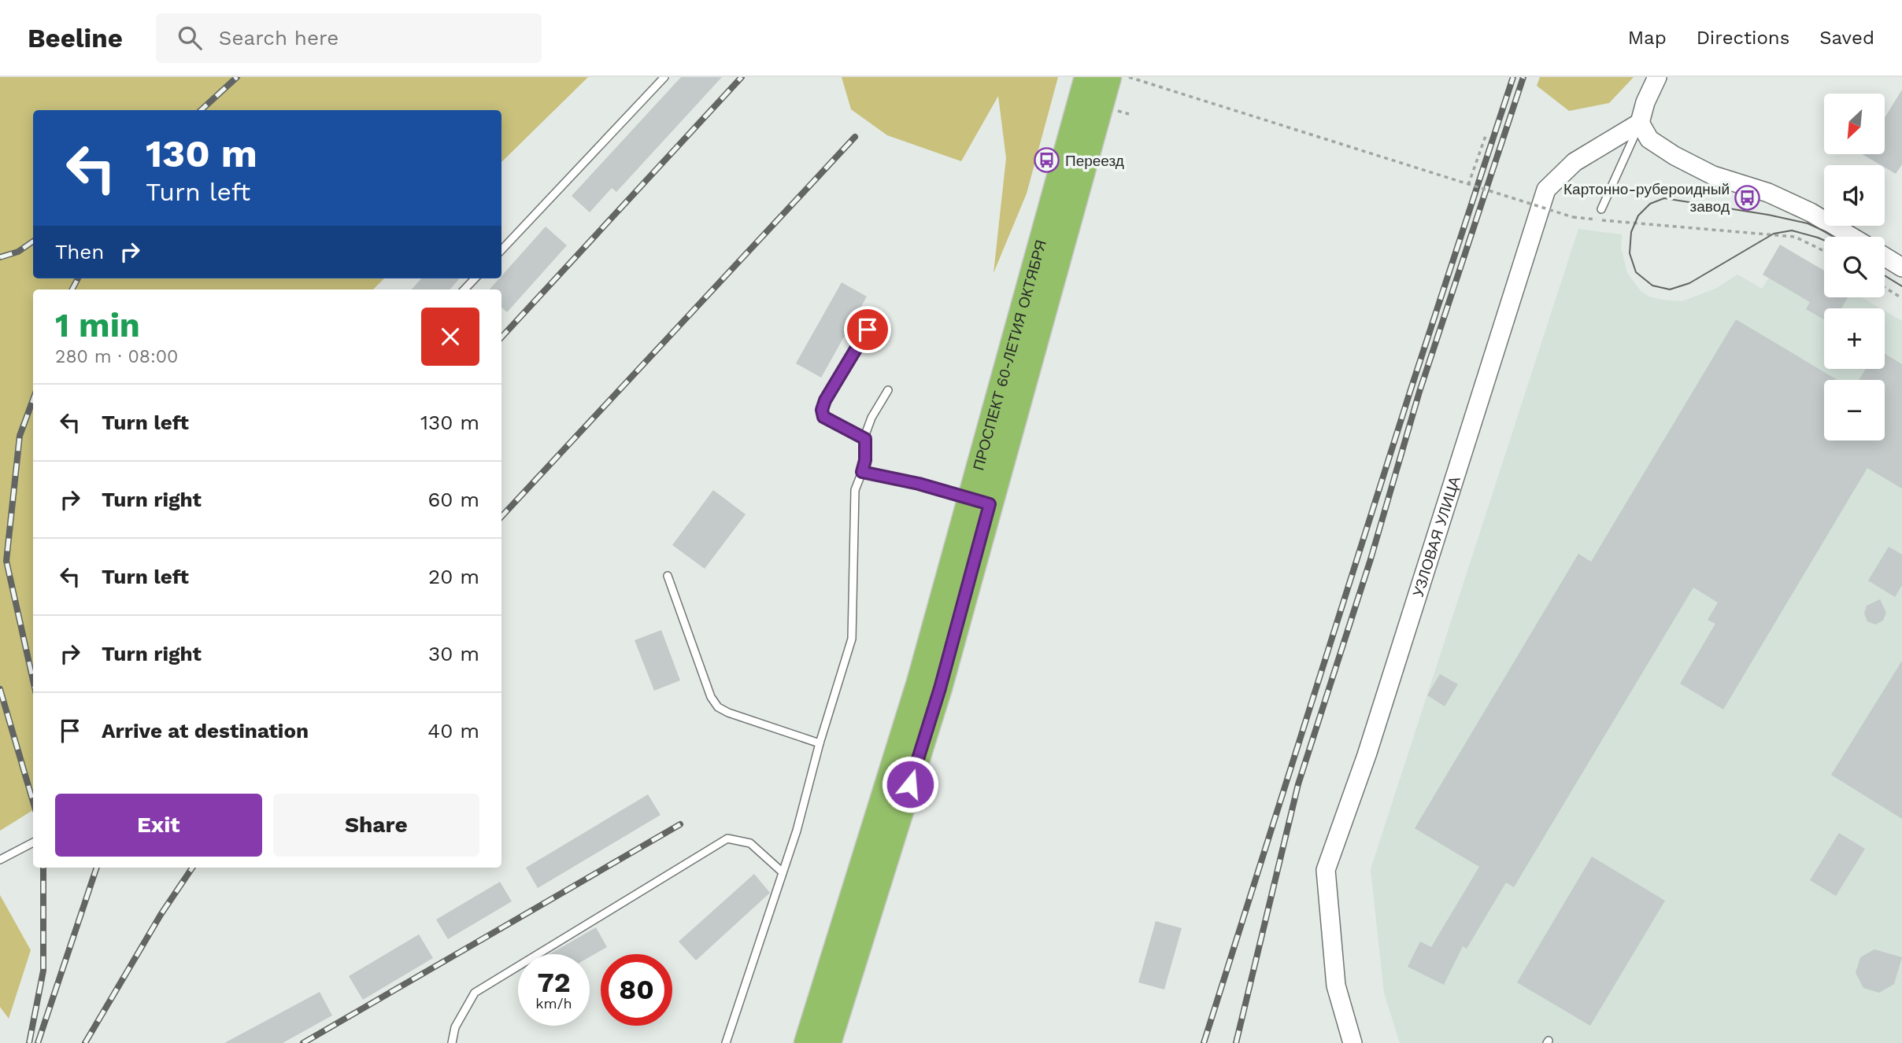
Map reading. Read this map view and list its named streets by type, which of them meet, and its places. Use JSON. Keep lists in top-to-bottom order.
{
  "streets": {
    "highway": ["ПРОСПЕКТ 60-ЛЕТИЯ ОКТЯБРЯ"],
    "street": ["УЗЛОВАЯ УЛИЦА"]
  },
  "places": {
    "bus stop": ["Переезд", "Картонно-рубероидный завод"]
  },
  "north": "bottom left",
  "page": {
    "header": "Beeline",
    "search": "Search here",
    "nav": ["Map", "Directions", "Saved"],
    "map_buttons": ["+", "−"],
    "turn": ["130 m", "Turn left"],
    "then": "Then",
    "heading": ["1 min", "280 m · 08:00"],
    "list": [
      {
        "name": "Turn left",
        "value": "130 m"
      },
      {
        "name": "Turn right",
        "value": "60 m"
      },
      {
        "name": "Turn left",
        "value": "20 m"
      },
      {
        "name": "Turn right",
        "value": "30 m"
      },
      {
        "name": "Arrive at destination",
        "value": "40 m"
      }
    ],
    "buttons": ["Exit", "Share"],
    "speed": "72 km/h",
    "limit": "80"
  }
}
